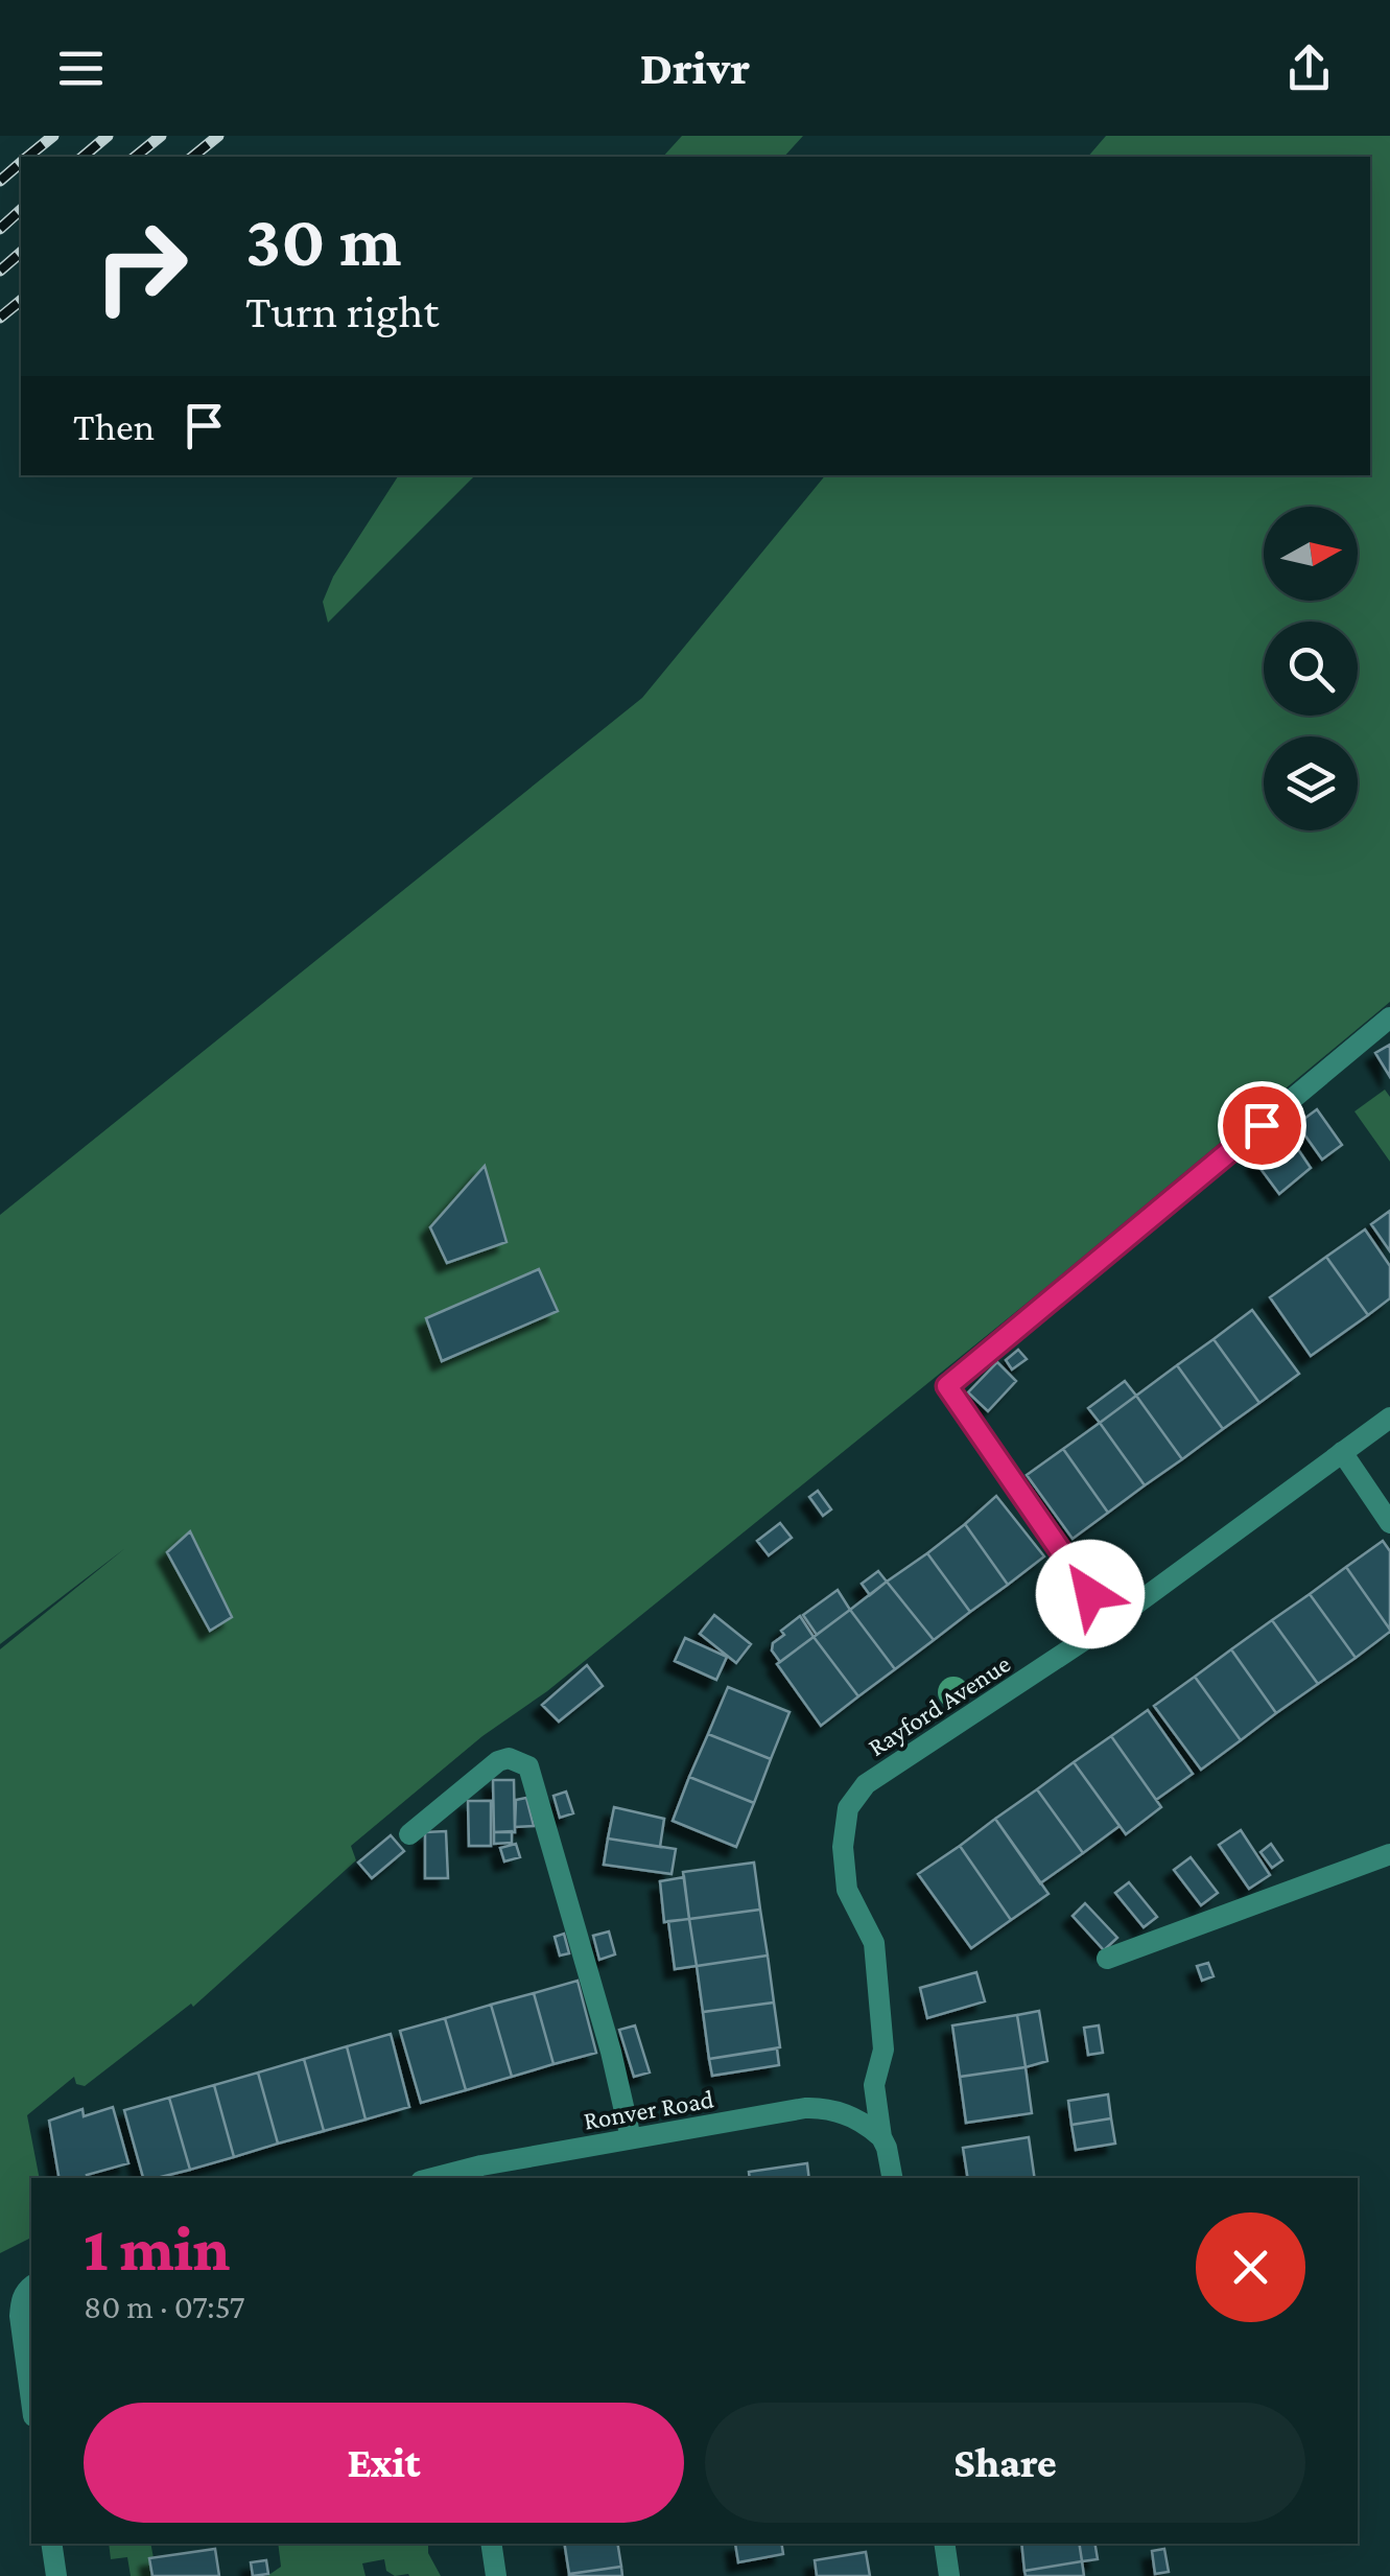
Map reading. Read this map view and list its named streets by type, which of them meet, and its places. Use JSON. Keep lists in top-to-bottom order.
{
  "streets": {
    "street": ["Rayford Avenue", "Ronver Road"]
  },
  "crossings": [
    ["Rayford Avenue", "Ronver Road"]
  ],
  "north": "right",
  "page": {
    "header": "Drivr",
    "turn": ["30 m", "Turn right"],
    "then": "Then",
    "heading": ["1 min", "80 m · 07:57"],
    "buttons": ["Exit", "Share"]
  }
}
